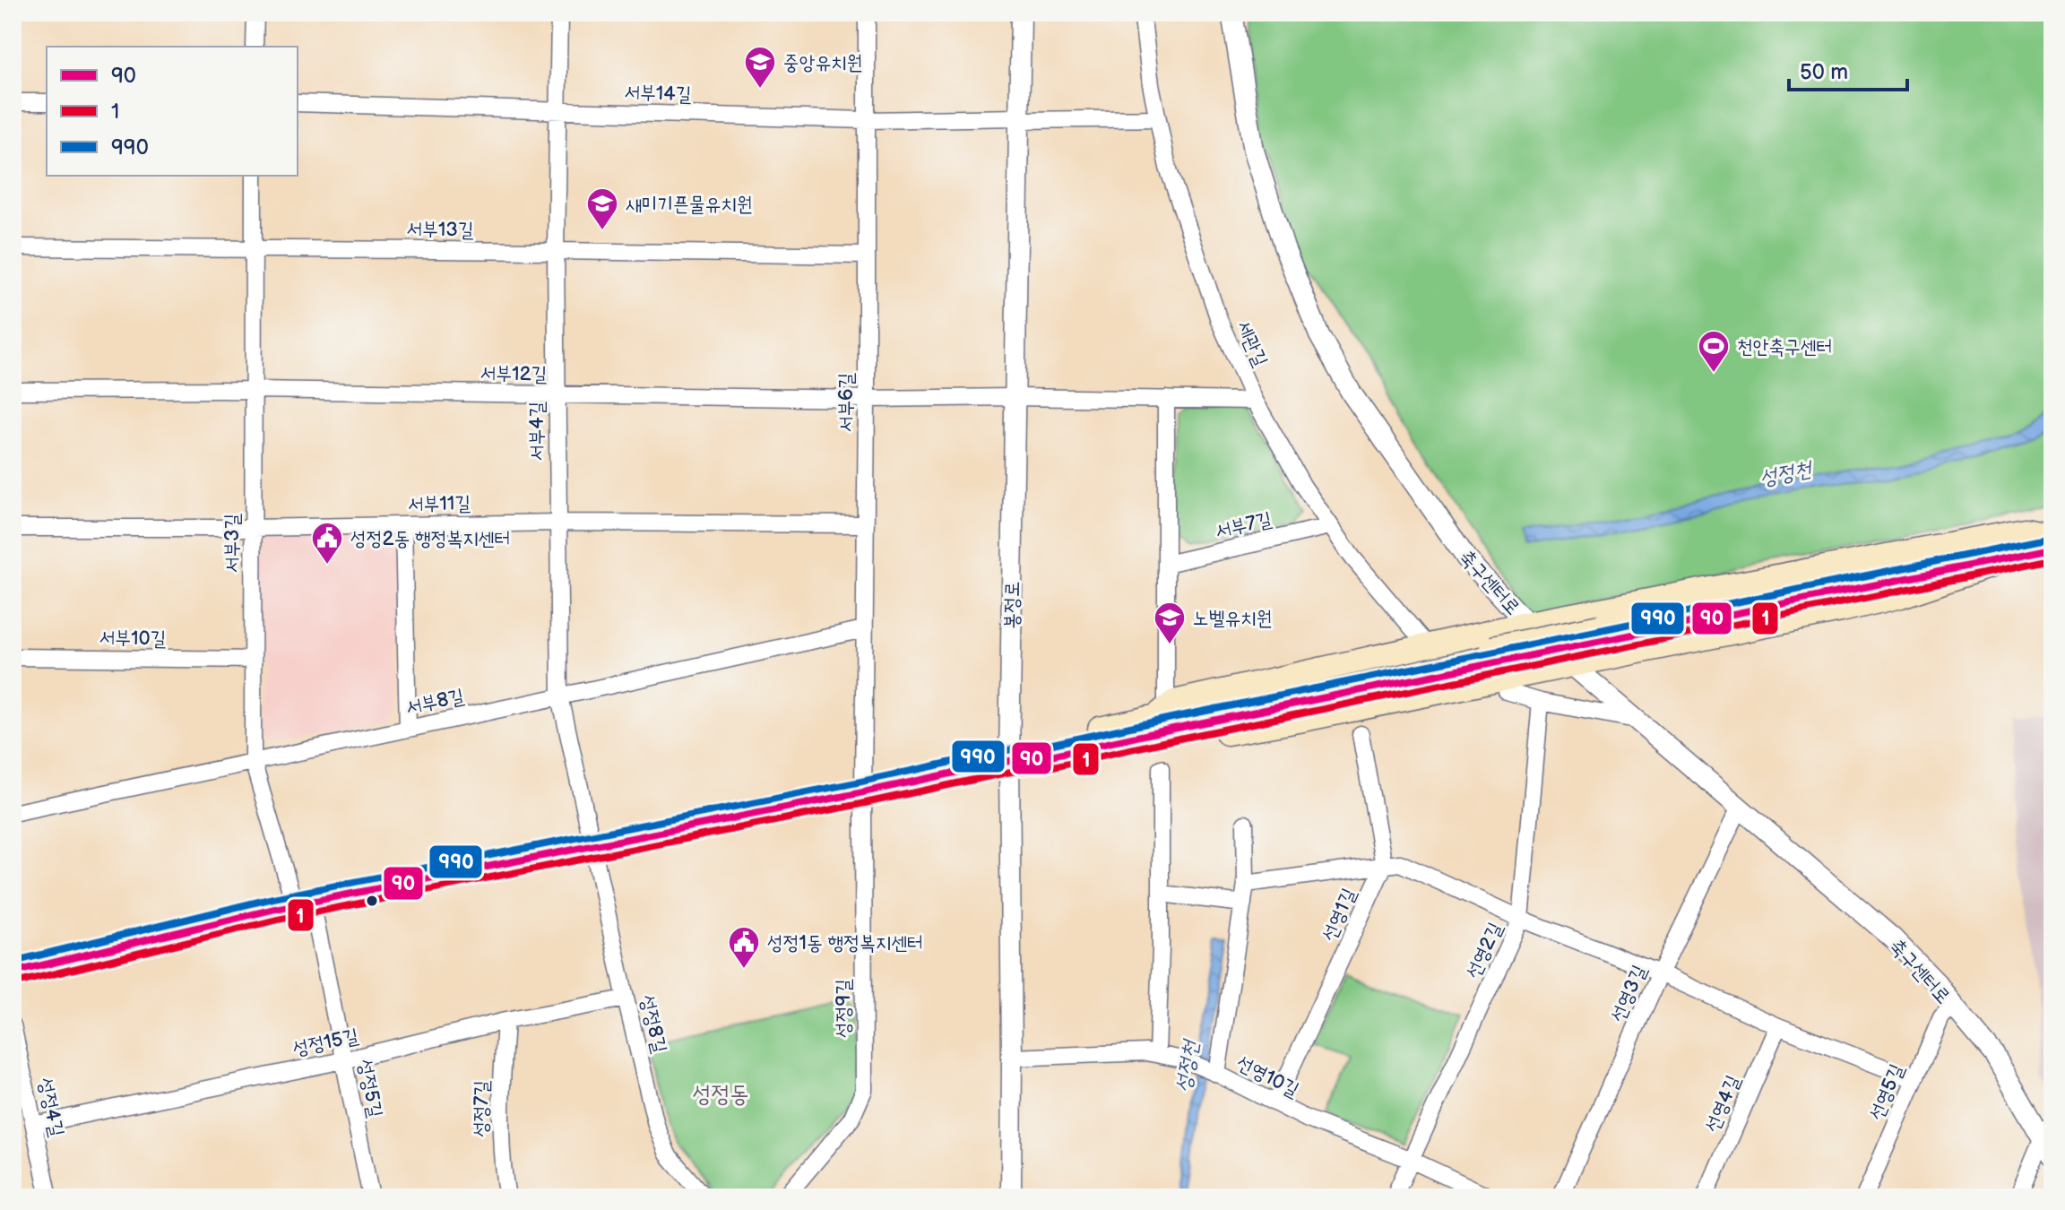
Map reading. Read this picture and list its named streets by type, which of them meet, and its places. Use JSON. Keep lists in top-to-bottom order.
{
  "streets": {
    "street": [
      "서부14길",
      "서부13길",
      "세관길",
      "서부12길",
      "서부6길",
      "서부4길",
      "서부11길",
      "서부7길",
      "서부3길",
      "축구센터로",
      "봉정로",
      "서부10길",
      "서부8길",
      "선영1길",
      "선영2길",
      "선영3길",
      "성정9길",
      "성정8길",
      "성정15길",
      "선영10길",
      "성정5길",
      "선영5길",
      "선영4길",
      "성정4길",
      "성정7길"
    ]
  },
  "crossings": [
    ["서부14길", "세관길"],
    ["서부14길", "서부6길"],
    ["서부14길", "서부4길"],
    ["서부14길", "봉정로"],
    ["서부13길", "서부6길"],
    ["서부13길", "서부4길"],
    ["서부13길", "서부3길"],
    ["세관길", "서부12길"],
    ["세관길", "서부7길"],
    ["서부12길", "서부6길"],
    ["서부12길", "서부4길"],
    ["서부12길", "서부3길"],
    ["서부12길", "봉정로"],
    ["서부6길", "서부11길"],
    ["서부6길", "서부8길"],
    ["서부6길", "성정9길"],
    ["서부4길", "서부11길"],
    ["서부4길", "서부8길"],
    ["서부4길", "성정8길"],
    ["서부11길", "서부3길"],
    ["서부3길", "서부10길"],
    ["서부3길", "서부8길"],
    ["서부3길", "성정5길"],
    ["축구센터로", "선영3길"],
    ["축구센터로", "선영5길"],
    ["봉정로", "선영10길"],
    ["선영1길", "선영10길"],
    ["선영2길", "선영10길"],
    ["성정8길", "성정15길"],
    ["성정15길", "성정5길"],
    ["성정15길", "성정4길"],
    ["성정15길", "성정7길"]
  ],
  "districts": ["성정동"],
  "water": ["성정천"],
  "places": {
    "school or university": ["중앙유치원", "새미기픈물유치원", "노벨유치원"],
    "sports": ["천안축구센터"],
    "public building": ["성정2동 행정복지센터", "성정1동 행정복지센터"]
  },
  "lines": ["transit line 990", "transit line 90", "transit line 1"],
  "legend": ["90", "1", "990"],
  "scale_bar": "50 m"
}
